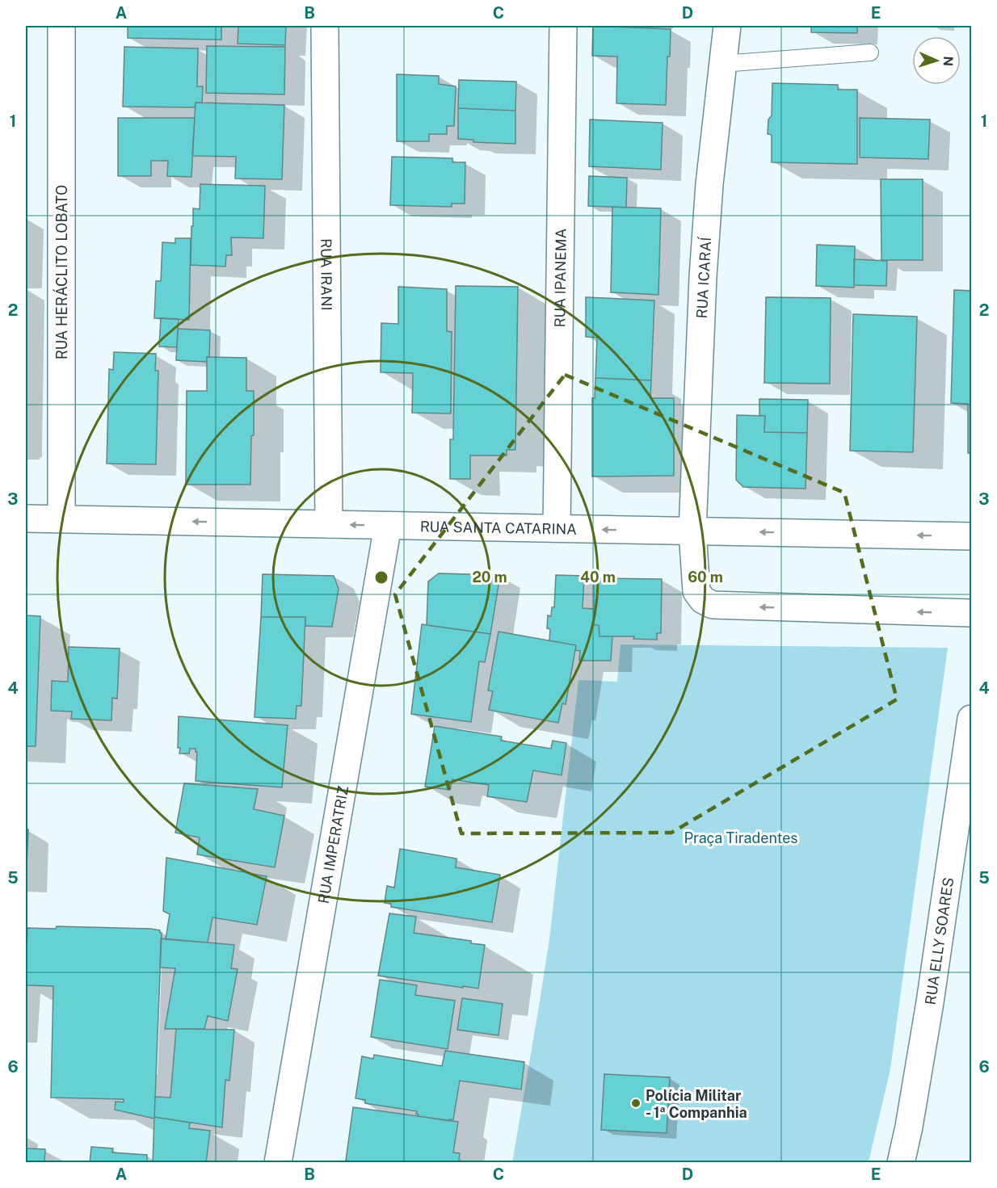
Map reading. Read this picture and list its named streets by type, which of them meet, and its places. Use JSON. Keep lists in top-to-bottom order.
{
  "streets": {
    "street": [
      "RUA HERÁCLITO LOBATO",
      "RUA IRANI",
      "RUA IPANEMA",
      "RUA ICARAÍ",
      "RUA SANTA CATARINA",
      "RUA IMPERATRIZ",
      "RUA ELLY SOARES"
    ]
  },
  "crossings": [
    ["RUA HERÁCLITO LOBATO", "RUA SANTA CATARINA"],
    ["RUA IRANI", "RUA SANTA CATARINA"],
    ["RUA IPANEMA", "RUA SANTA CATARINA"],
    ["RUA ICARAÍ", "RUA SANTA CATARINA"],
    ["RUA SANTA CATARINA", "RUA IMPERATRIZ"]
  ],
  "one_way": ["RUA SANTA CATARINA"],
  "parks": ["Praça Tiradentes"],
  "places": ["Polícia Militar - 1ª Companhia"],
  "north": "right",
  "grid": {
    "columns": [
      "A",
      "B",
      "C",
      "D",
      "E"
    ],
    "rows": [
      "1",
      "2",
      "3",
      "4",
      "5",
      "6"
    ]
  },
  "rings": ["20 m", "40 m", "60 m"]
}
